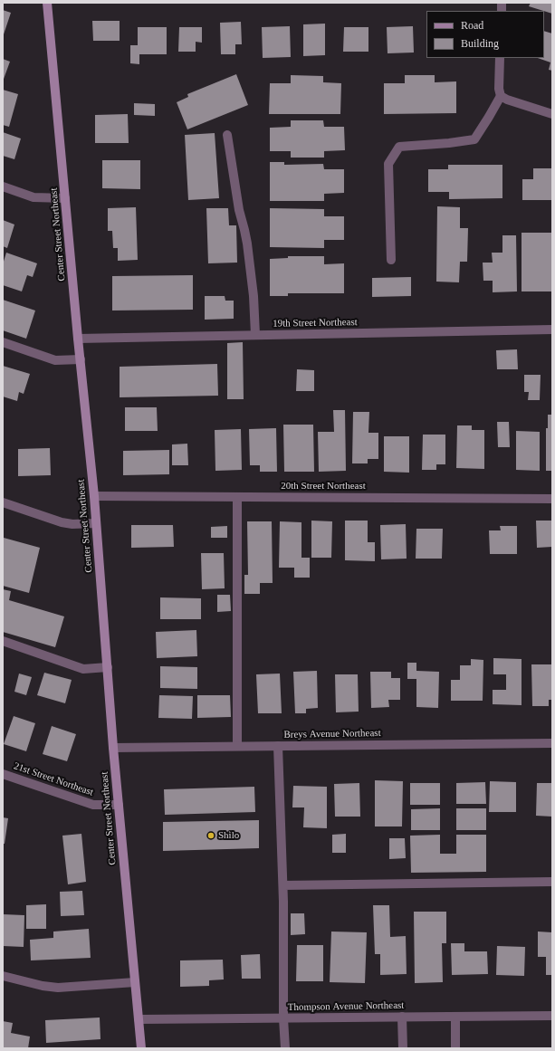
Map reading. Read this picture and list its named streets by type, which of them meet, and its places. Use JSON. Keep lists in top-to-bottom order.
{
  "streets": {
    "main road": ["Center Street Northeast"],
    "street": [
      "19th Street Northeast",
      "20th Street Northeast",
      "Breys Avenue Northeast",
      "21st Street Northeast",
      "Thompson Avenue Northeast"
    ]
  },
  "crossings": [
    ["Center Street Northeast", "19th Street Northeast"],
    ["Center Street Northeast", "20th Street Northeast"],
    ["Center Street Northeast", "Breys Avenue Northeast"],
    ["Center Street Northeast", "21st Street Northeast"],
    ["Center Street Northeast", "Thompson Avenue Northeast"]
  ],
  "places": ["Shilo"],
  "legend": ["Road", "Building"]
}
